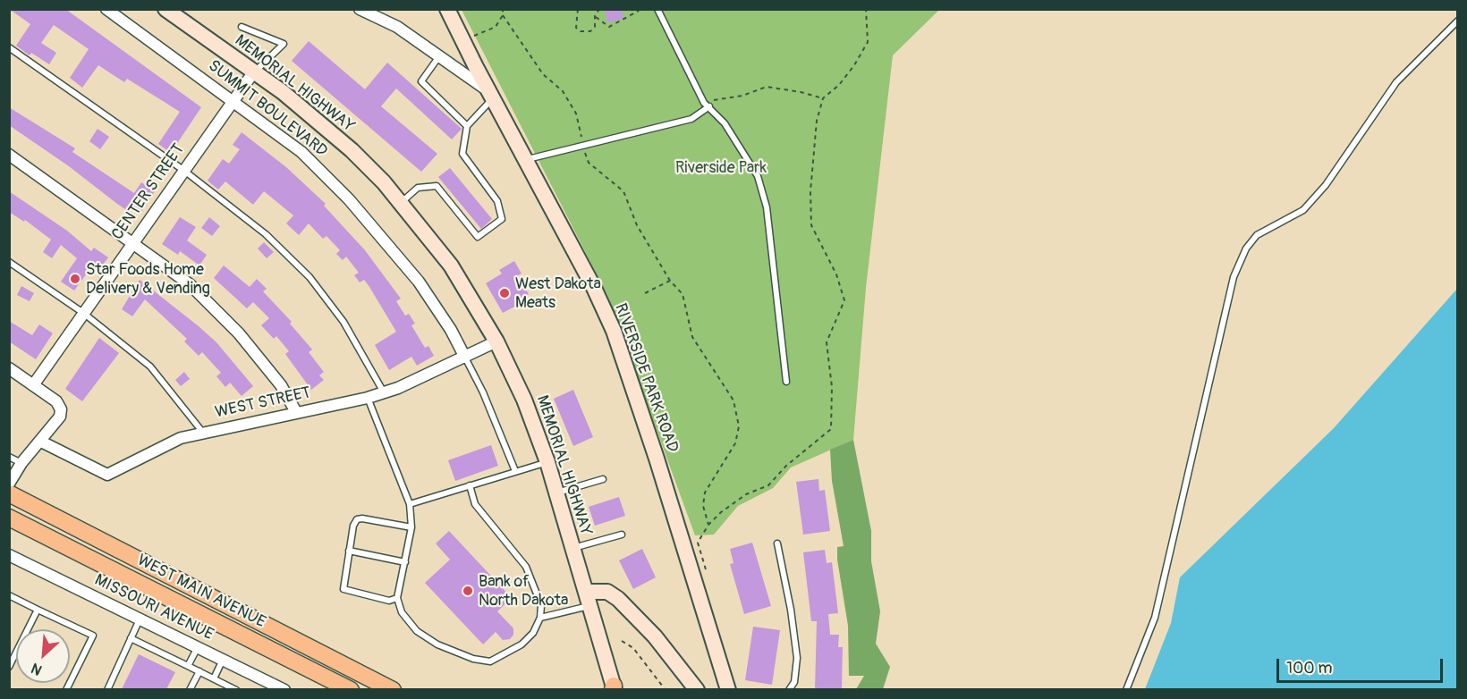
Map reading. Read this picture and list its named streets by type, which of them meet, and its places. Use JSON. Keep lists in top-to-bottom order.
{
  "streets": {
    "main road": ["MEMORIAL HIGHWAY", "RIVERSIDE PARK ROAD", "WEST MAIN AVENUE"],
    "street": [
      "SUMMIT BOULEVARD",
      "CENTER STREET",
      "WEST STREET",
      "MISSOURI AVENUE"
    ]
  },
  "crossings": [
    ["MEMORIAL HIGHWAY", "CENTER STREET"],
    ["MEMORIAL HIGHWAY", "WEST STREET"],
    ["SUMMIT BOULEVARD", "CENTER STREET"],
    ["SUMMIT BOULEVARD", "WEST STREET"]
  ],
  "parks": ["Riverside Park"],
  "places": ["Star Foods Home Delivery & Vending", "West Dakota Meats", "Bank of North Dakota"],
  "scale_bar": "100 m",
  "north": "bottom left"
}
